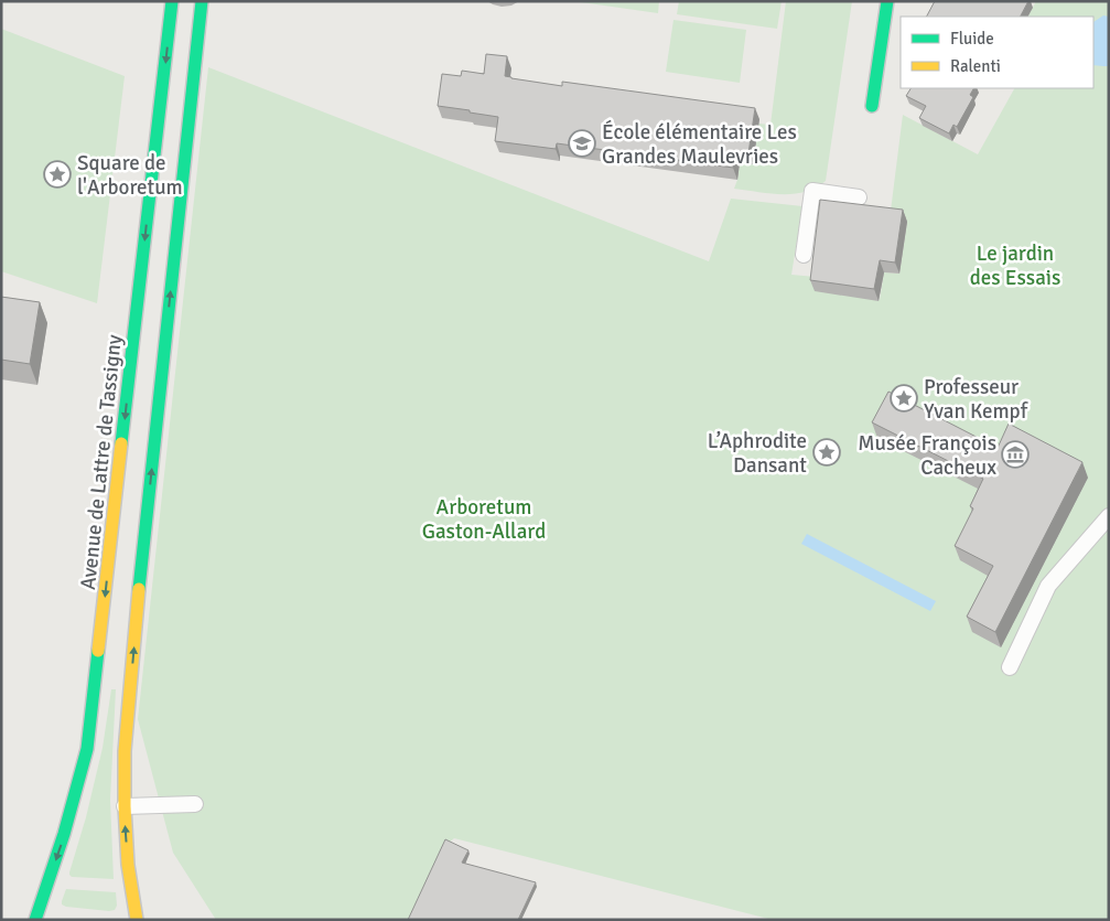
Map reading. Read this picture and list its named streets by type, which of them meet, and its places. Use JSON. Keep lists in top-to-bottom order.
{
  "streets": {
    "main road": ["Avenue de Lattre de Tassigny"]
  },
  "parks": ["Le jardin des Essais", "Arboretum Gaston-Allard"],
  "places": {
    "school or university": ["École élémentaire Les Grandes Maulevries"],
    "place": ["Square de l'Arboretum", "Professeur Yvan Kempf", "L’Aphrodite Dansant"],
    "museum": ["Musée François Cacheux"]
  },
  "legend": ["Fluide", "Ralenti"]
}
